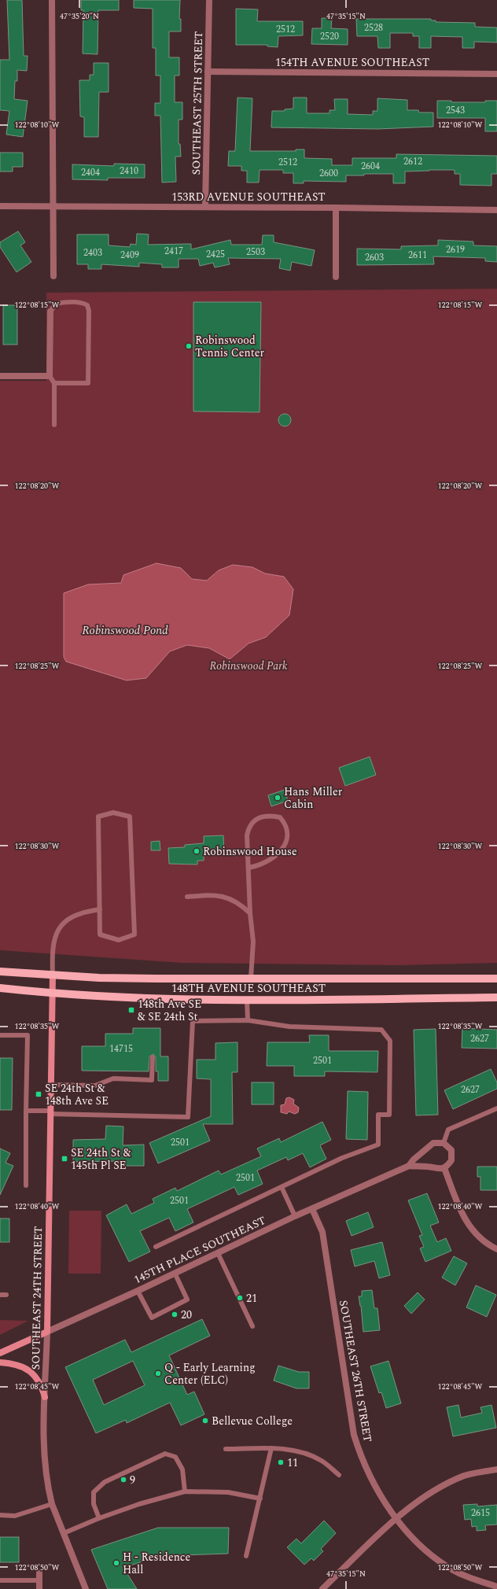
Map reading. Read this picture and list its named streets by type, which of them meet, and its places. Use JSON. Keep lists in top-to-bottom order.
{
  "streets": {
    "main road": ["148TH AVENUE SOUTHEAST"],
    "street": [
      "154TH AVENUE SOUTHEAST",
      "SOUTHEAST 25TH STREET",
      "153RD AVENUE SOUTHEAST",
      "145TH PLACE SOUTHEAST",
      "SOUTHEAST 24TH STREET",
      "SOUTHEAST 26TH STREET"
    ]
  },
  "crossings": [
    ["154TH AVENUE SOUTHEAST", "SOUTHEAST 25TH STREET"],
    ["SOUTHEAST 25TH STREET", "153RD AVENUE SOUTHEAST"],
    ["148TH AVENUE SOUTHEAST", "SOUTHEAST 24TH STREET"],
    ["145TH PLACE SOUTHEAST", "SOUTHEAST 24TH STREET"],
    ["145TH PLACE SOUTHEAST", "SOUTHEAST 26TH STREET"]
  ],
  "water": ["Robinswood Pond"],
  "parks": ["Robinswood Park"],
  "places": {
    "other": [
      "Robinswood Tennis Center",
      "Hans Miller Cabin",
      "Robinswood House",
      "21",
      "20",
      "Q - Early Learning Center (ELC)",
      "Bellevue College",
      "11",
      "9",
      "H - Residence Hall"
    ],
    "transit": ["148th Ave SE & SE 24th St", "SE 24th St & 148th Ave SE", "SE 24th St & 145th Pl SE"]
  },
  "house_numbers": [
    "2528",
    "2512",
    "2520",
    "2543",
    "2612",
    "2512",
    "2604",
    "2410",
    "2404",
    "2600",
    "2619",
    "2417",
    "2503",
    "2403",
    "2425",
    "2409",
    "2611",
    "2603",
    "2627",
    "14715",
    "2501",
    "2627",
    "2501",
    "2501",
    "2501",
    "2615"
  ],
  "coordinates": [
    "47°35'20\"N",
    "47°35'15\"N",
    "122°08'10\"W",
    "122°08'15\"W",
    "122°08'20\"W",
    "122°08'25\"W",
    "122°08'30\"W",
    "122°08'35\"W",
    "122°08'40\"W",
    "122°08'45\"W",
    "122°08'50\"W"
  ]
}
